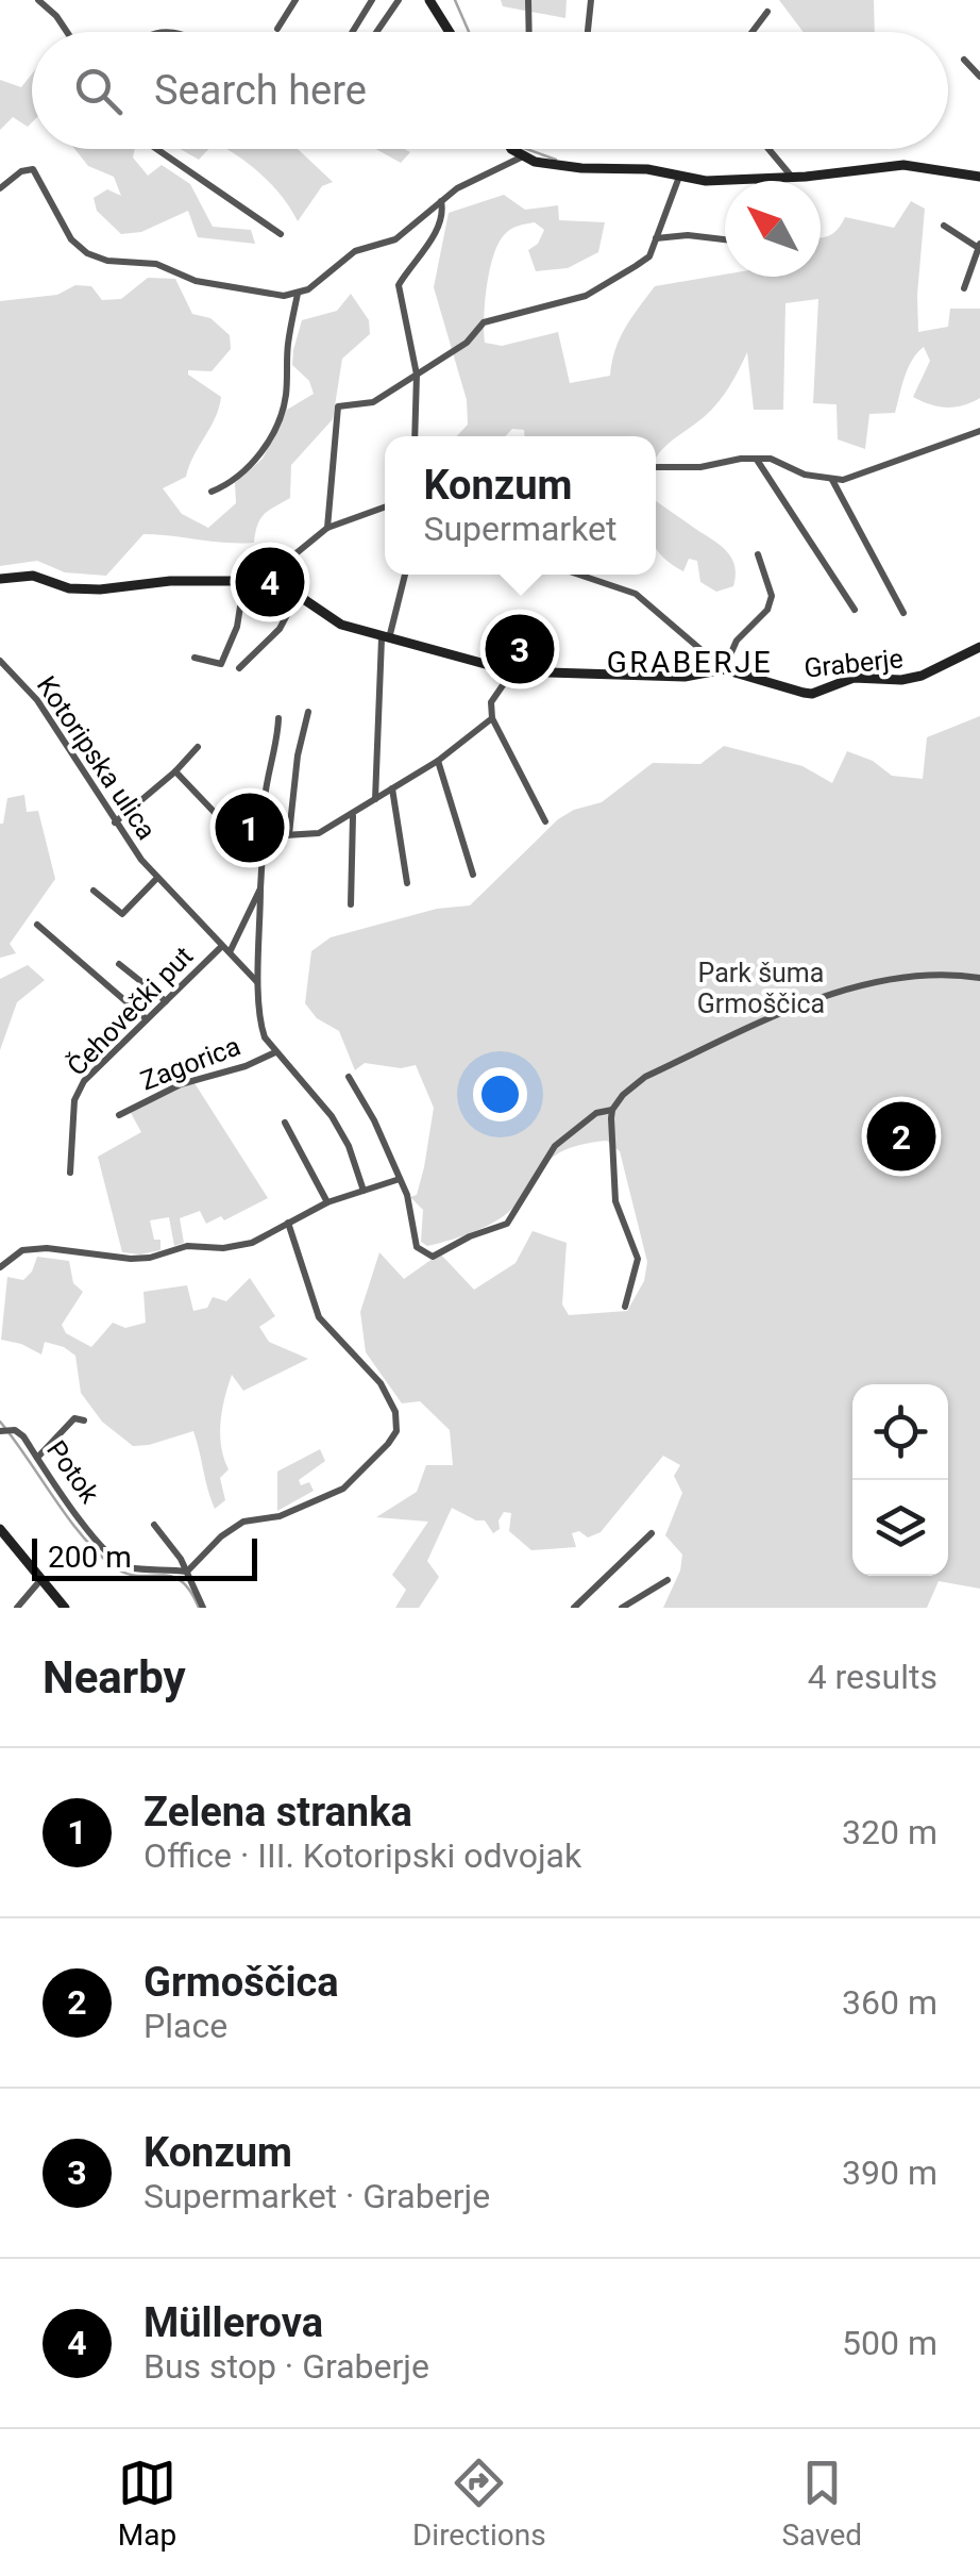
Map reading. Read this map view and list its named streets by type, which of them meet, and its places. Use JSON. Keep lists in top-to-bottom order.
{
  "streets": {
    "street": [
      "Graberje",
      "Kotoripska ulica",
      "Čehovečki put",
      "Zagorica",
      "Potok"
    ]
  },
  "crossings": [
    ["Kotoripska ulica", "Čehovečki put"]
  ],
  "districts": ["GRABERJE"],
  "parks": ["Park šuma Grmoščica"],
  "scale_bar": "200 m",
  "north": "top left",
  "page": {
    "search": "Search here",
    "popup": ["Konzum", "Supermarket"],
    "pins": [
      "4",
      "3",
      "1",
      "2"
    ],
    "scale": "200 m",
    "heading": ["Nearby", "4 results"],
    "list": [
      {
        "mark": "1",
        "name": "Zelena stranka",
        "note": "Office · III. Kotoripski odvojak",
        "value": "320 m"
      },
      {
        "mark": "2",
        "name": "Grmoščica",
        "note": "Place",
        "value": "360 m"
      },
      {
        "mark": "3",
        "name": "Konzum",
        "note": "Supermarket · Graberje",
        "value": "390 m"
      },
      {
        "mark": "4",
        "name": "Müllerova",
        "note": "Bus stop · Graberje",
        "value": "500 m"
      }
    ],
    "nav": ["Map", "Directions", "Saved"]
  }
}
